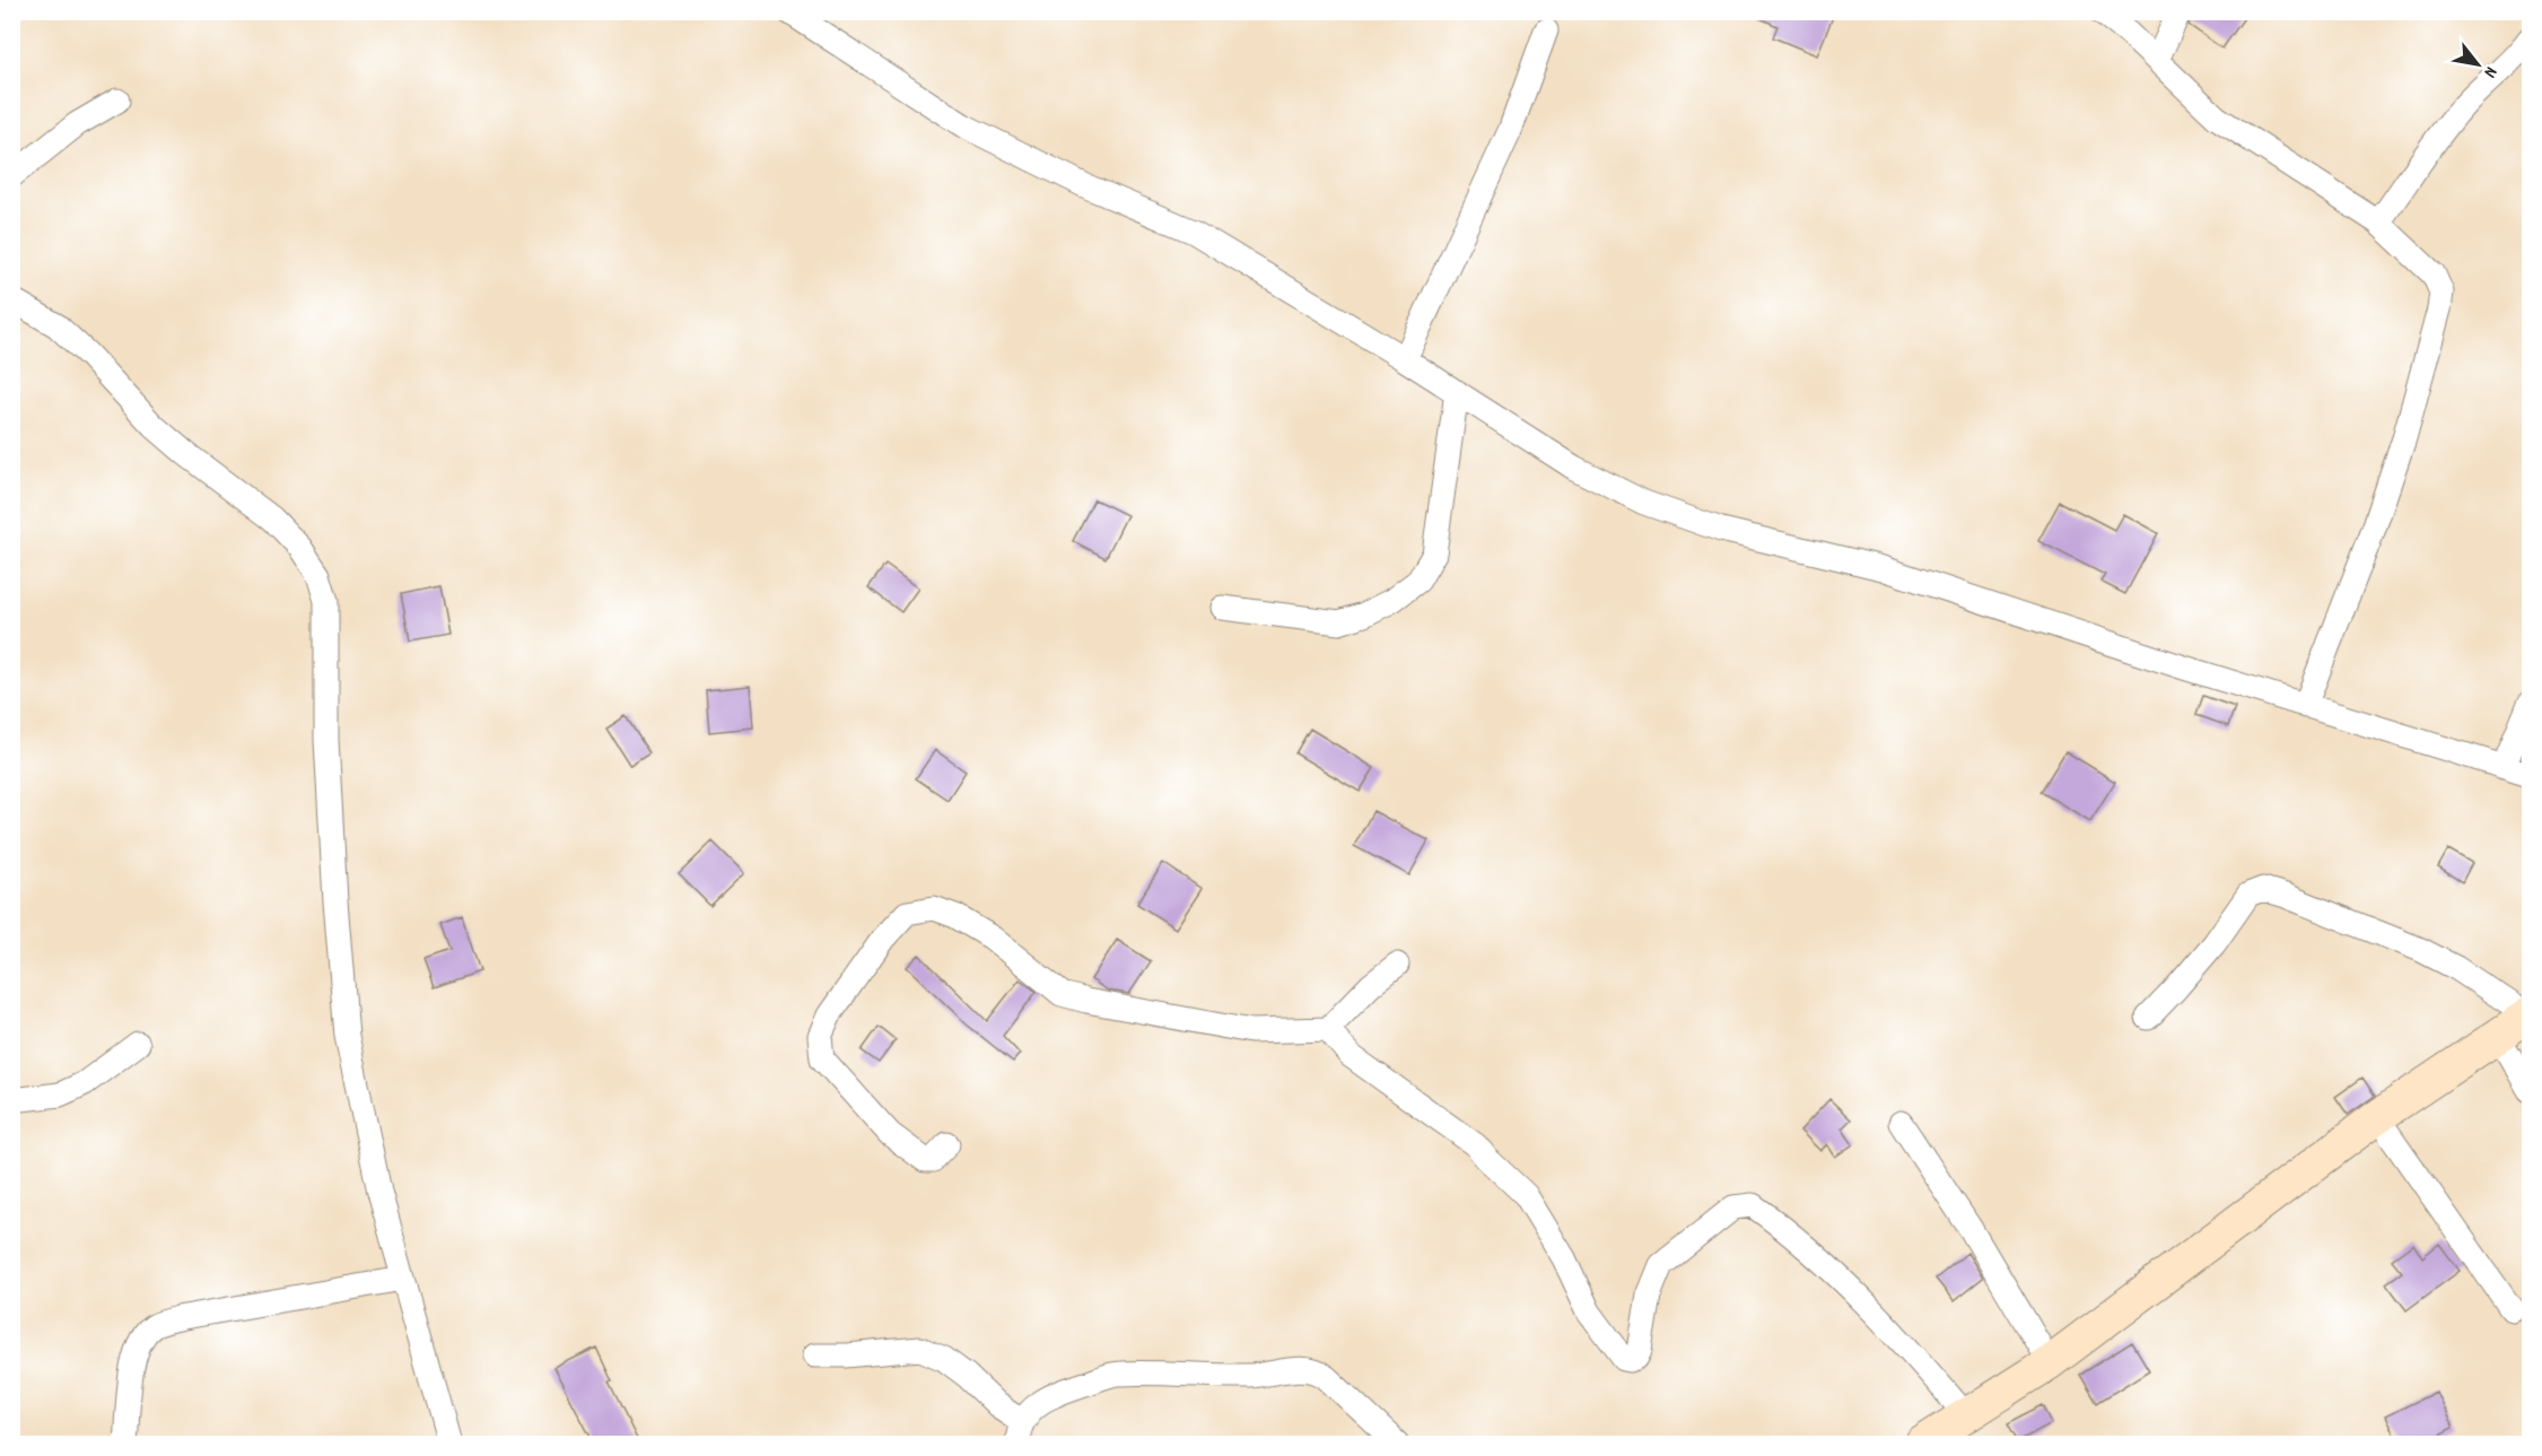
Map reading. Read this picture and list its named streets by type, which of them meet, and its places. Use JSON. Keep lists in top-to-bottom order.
{
  "north": "bottom right"
}
